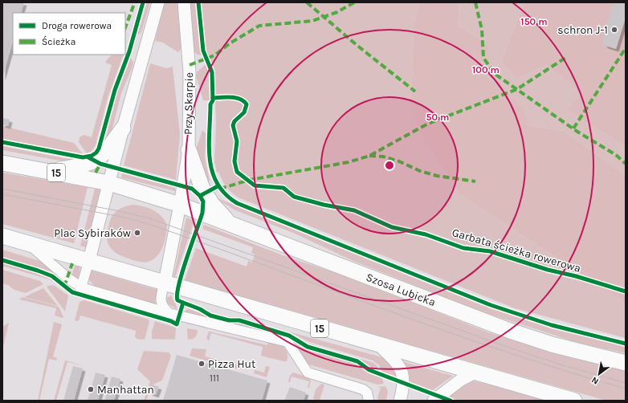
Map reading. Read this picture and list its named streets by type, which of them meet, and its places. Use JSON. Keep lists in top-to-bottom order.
{
  "streets": {
    "main road": ["15", "Szosa Lubicka"],
    "street": ["Przy Skarpie"],
    "cycle path": ["Garbata ścieżka rowerowa"]
  },
  "crossings": [
    ["Przy Skarpie", "15"],
    ["Przy Skarpie", "Szosa Lubicka"],
    ["15", "Szosa Lubicka"]
  ],
  "places": [
    "schron J-1",
    "Plac Sybiraków",
    "Pizza Hut",
    "Manhattan"
  ],
  "house_numbers": ["111"],
  "legend": ["Droga rowerowa", "Ścieżka"],
  "north": "bottom left",
  "rings": ["150 m", "100 m", "50 m"]
}
